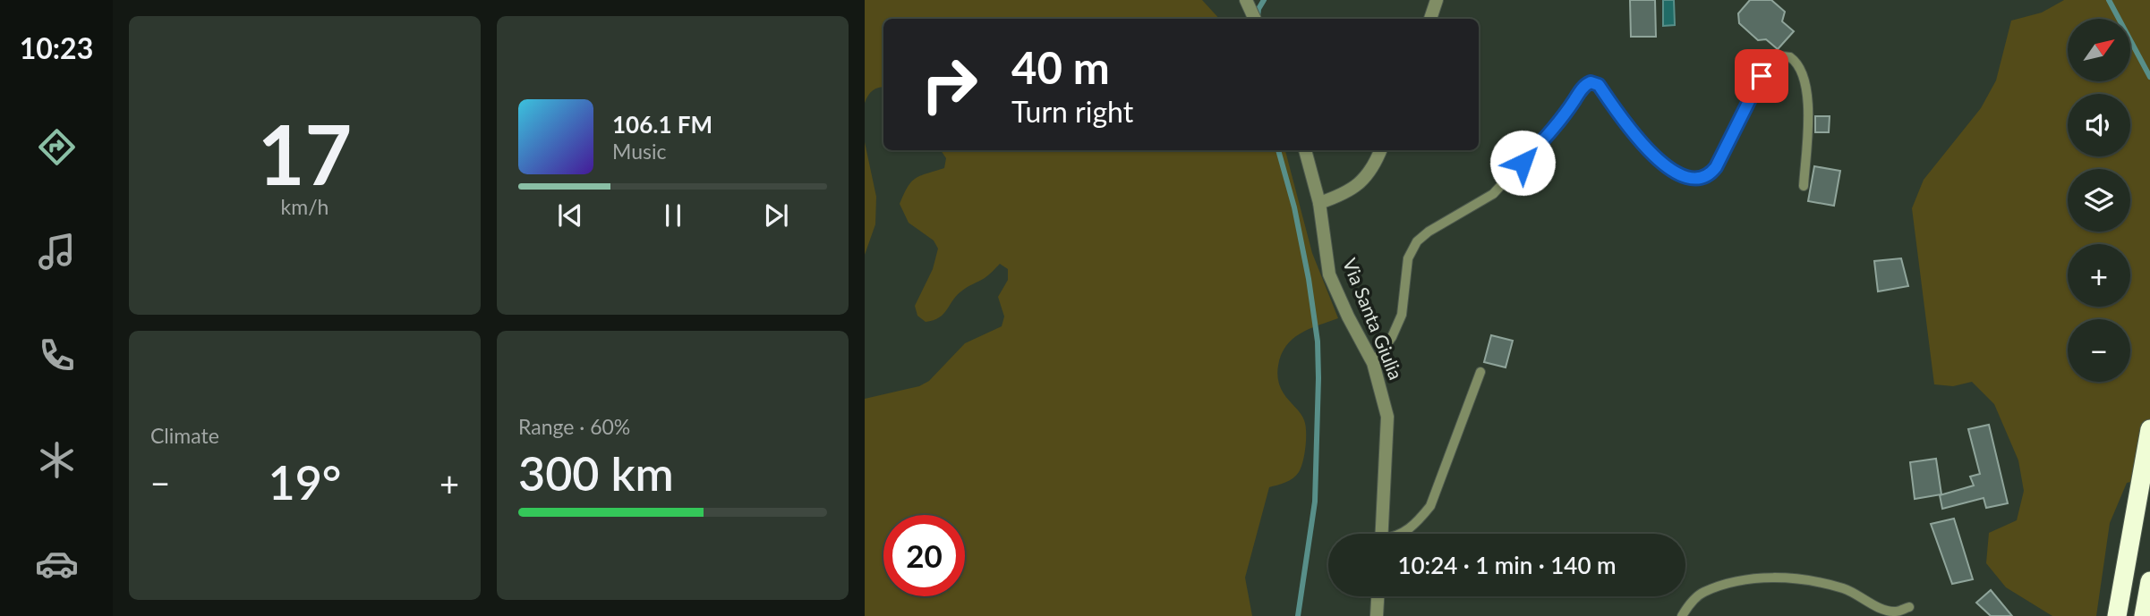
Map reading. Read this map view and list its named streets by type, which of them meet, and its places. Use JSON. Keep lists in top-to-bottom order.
{
  "streets": {
    "street": ["Via Santa Giulia"]
  },
  "north": "top right",
  "page": {
    "tabs": "10:23",
    "tile": [
      ["17", "km/h"],
      "Climate",
      ["Range · 60%", "300 km"]
    ],
    "map_buttons": ["+", "−"],
    "turn": ["40 m", "Turn right"],
    "song": ["106.1 FM", "Music"],
    "heat": ["−", "19°", "+"],
    "limit": "20",
    "trip": "10:24 · 1 min · 140 m"
  }
}
